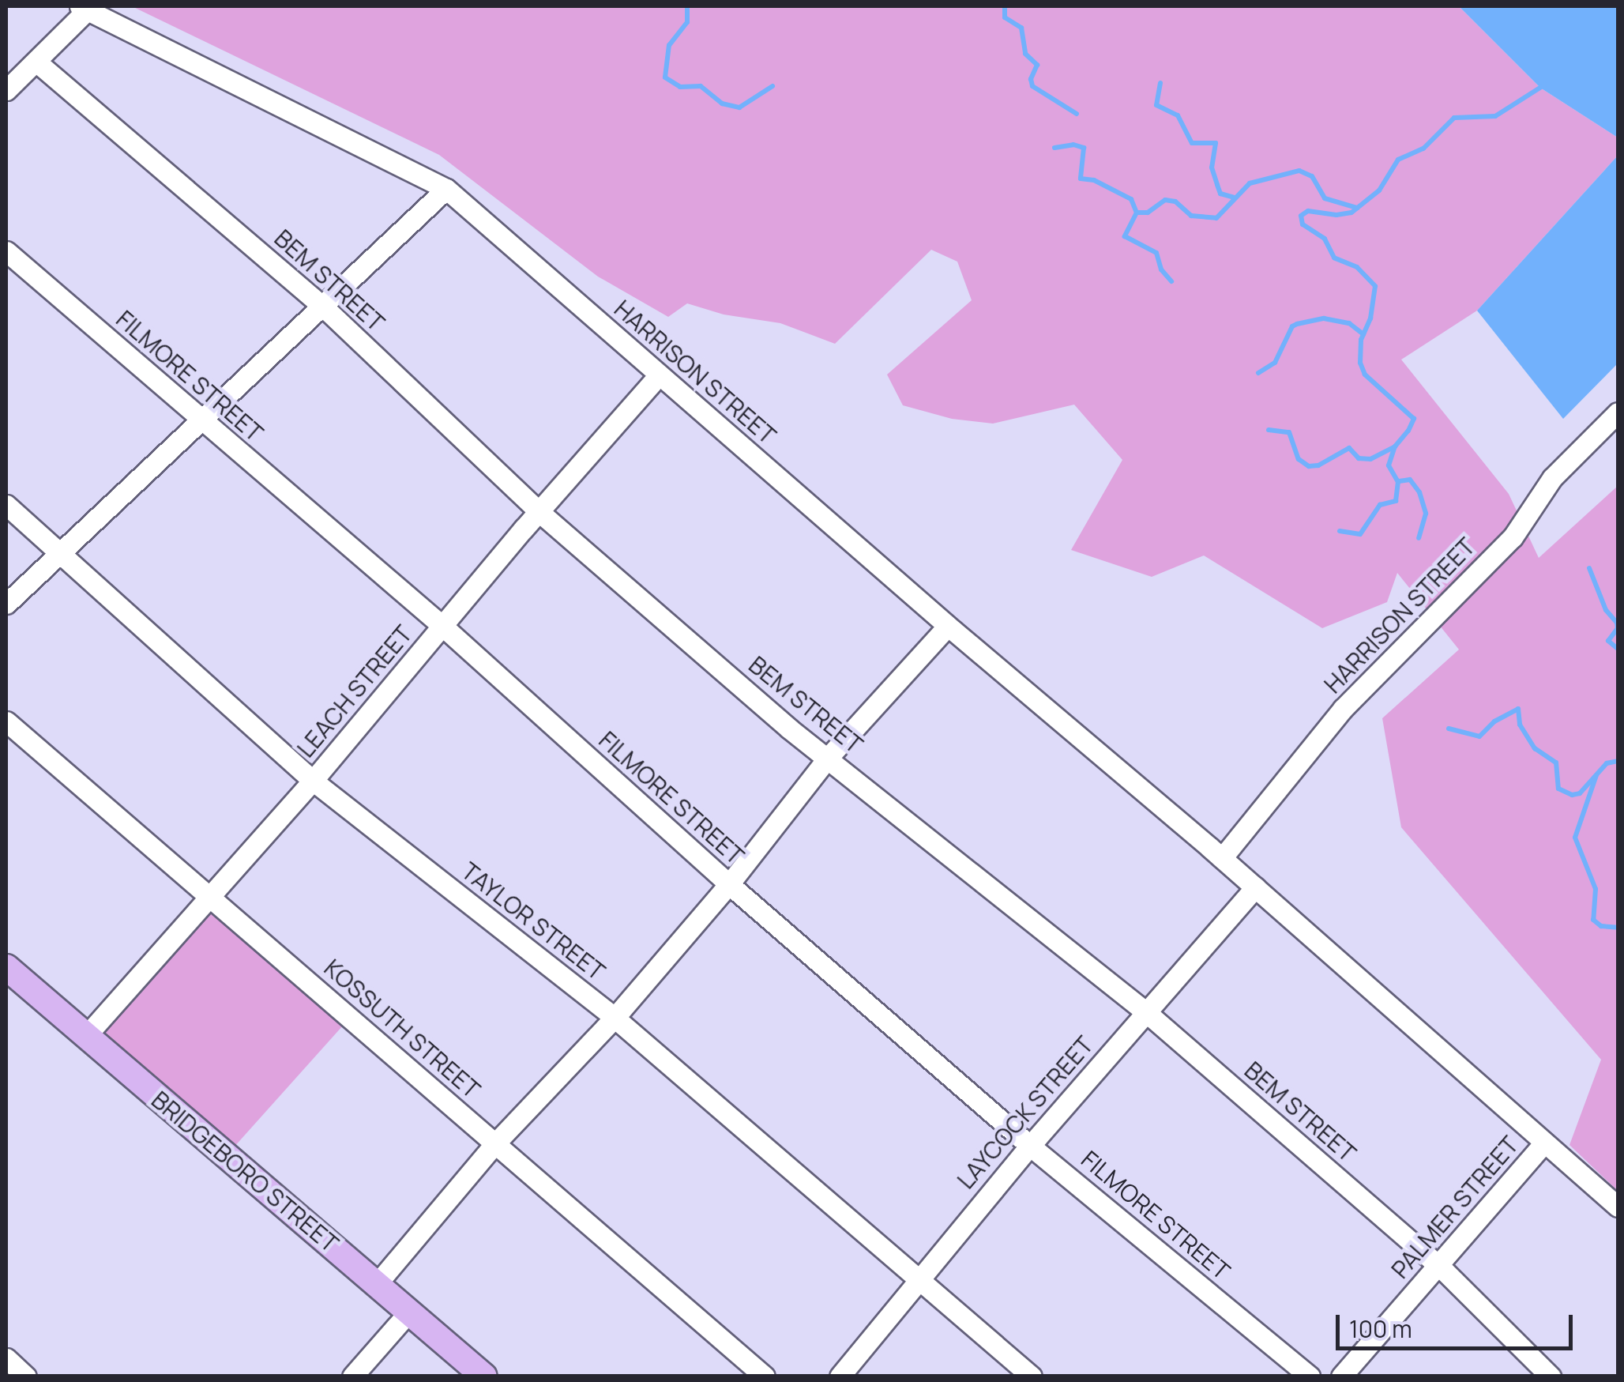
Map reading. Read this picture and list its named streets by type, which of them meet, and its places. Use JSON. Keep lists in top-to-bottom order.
{
  "streets": {
    "main road": ["BRIDGEBORO STREET"],
    "street": [
      "BEM STREET",
      "HARRISON STREET",
      "FILMORE STREET",
      "LEACH STREET",
      "TAYLOR STREET",
      "KOSSUTH STREET",
      "LAYCOCK STREET",
      "PALMER STREET"
    ]
  },
  "crossings": [
    ["BEM STREET", "LEACH STREET"],
    ["BEM STREET", "LAYCOCK STREET"],
    ["BEM STREET", "PALMER STREET"],
    ["HARRISON STREET", "LEACH STREET"],
    ["HARRISON STREET", "LAYCOCK STREET"],
    ["HARRISON STREET", "PALMER STREET"],
    ["FILMORE STREET", "LEACH STREET"],
    ["FILMORE STREET", "LAYCOCK STREET"],
    ["LEACH STREET", "TAYLOR STREET"],
    ["LEACH STREET", "KOSSUTH STREET"],
    ["LEACH STREET", "BRIDGEBORO STREET"],
    ["TAYLOR STREET", "LAYCOCK STREET"]
  ],
  "scale_bar": "100 m"
}
